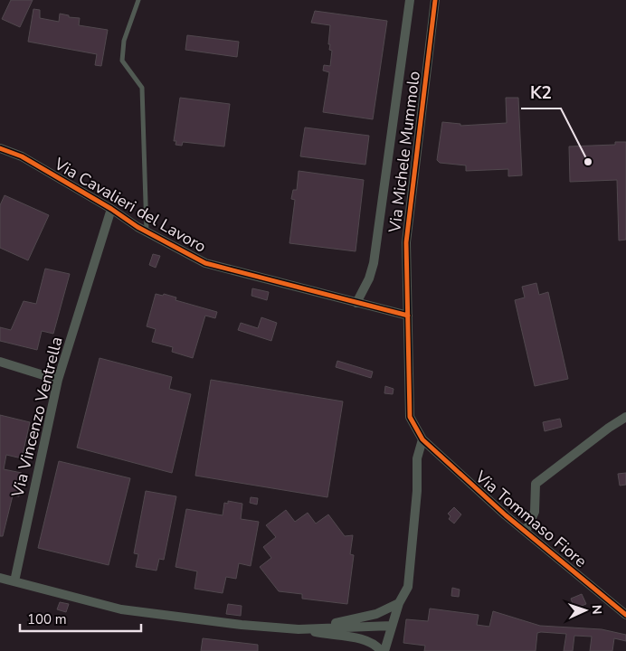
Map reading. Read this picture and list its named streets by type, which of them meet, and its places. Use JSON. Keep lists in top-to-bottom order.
{
  "streets": {
    "street": [
      "Via Michele Mummolo",
      "Via Cavalieri del Lavoro",
      "Via Vincenzo Ventrella",
      "Via Tommaso Fiore"
    ]
  },
  "crossings": [
    ["Via Michele Mummolo", "Via Cavalieri del Lavoro"],
    ["Via Michele Mummolo", "Via Tommaso Fiore"],
    ["Via Cavalieri del Lavoro", "Via Vincenzo Ventrella"]
  ],
  "places": ["K2"],
  "scale_bar": "100 m",
  "north": "right"
}
